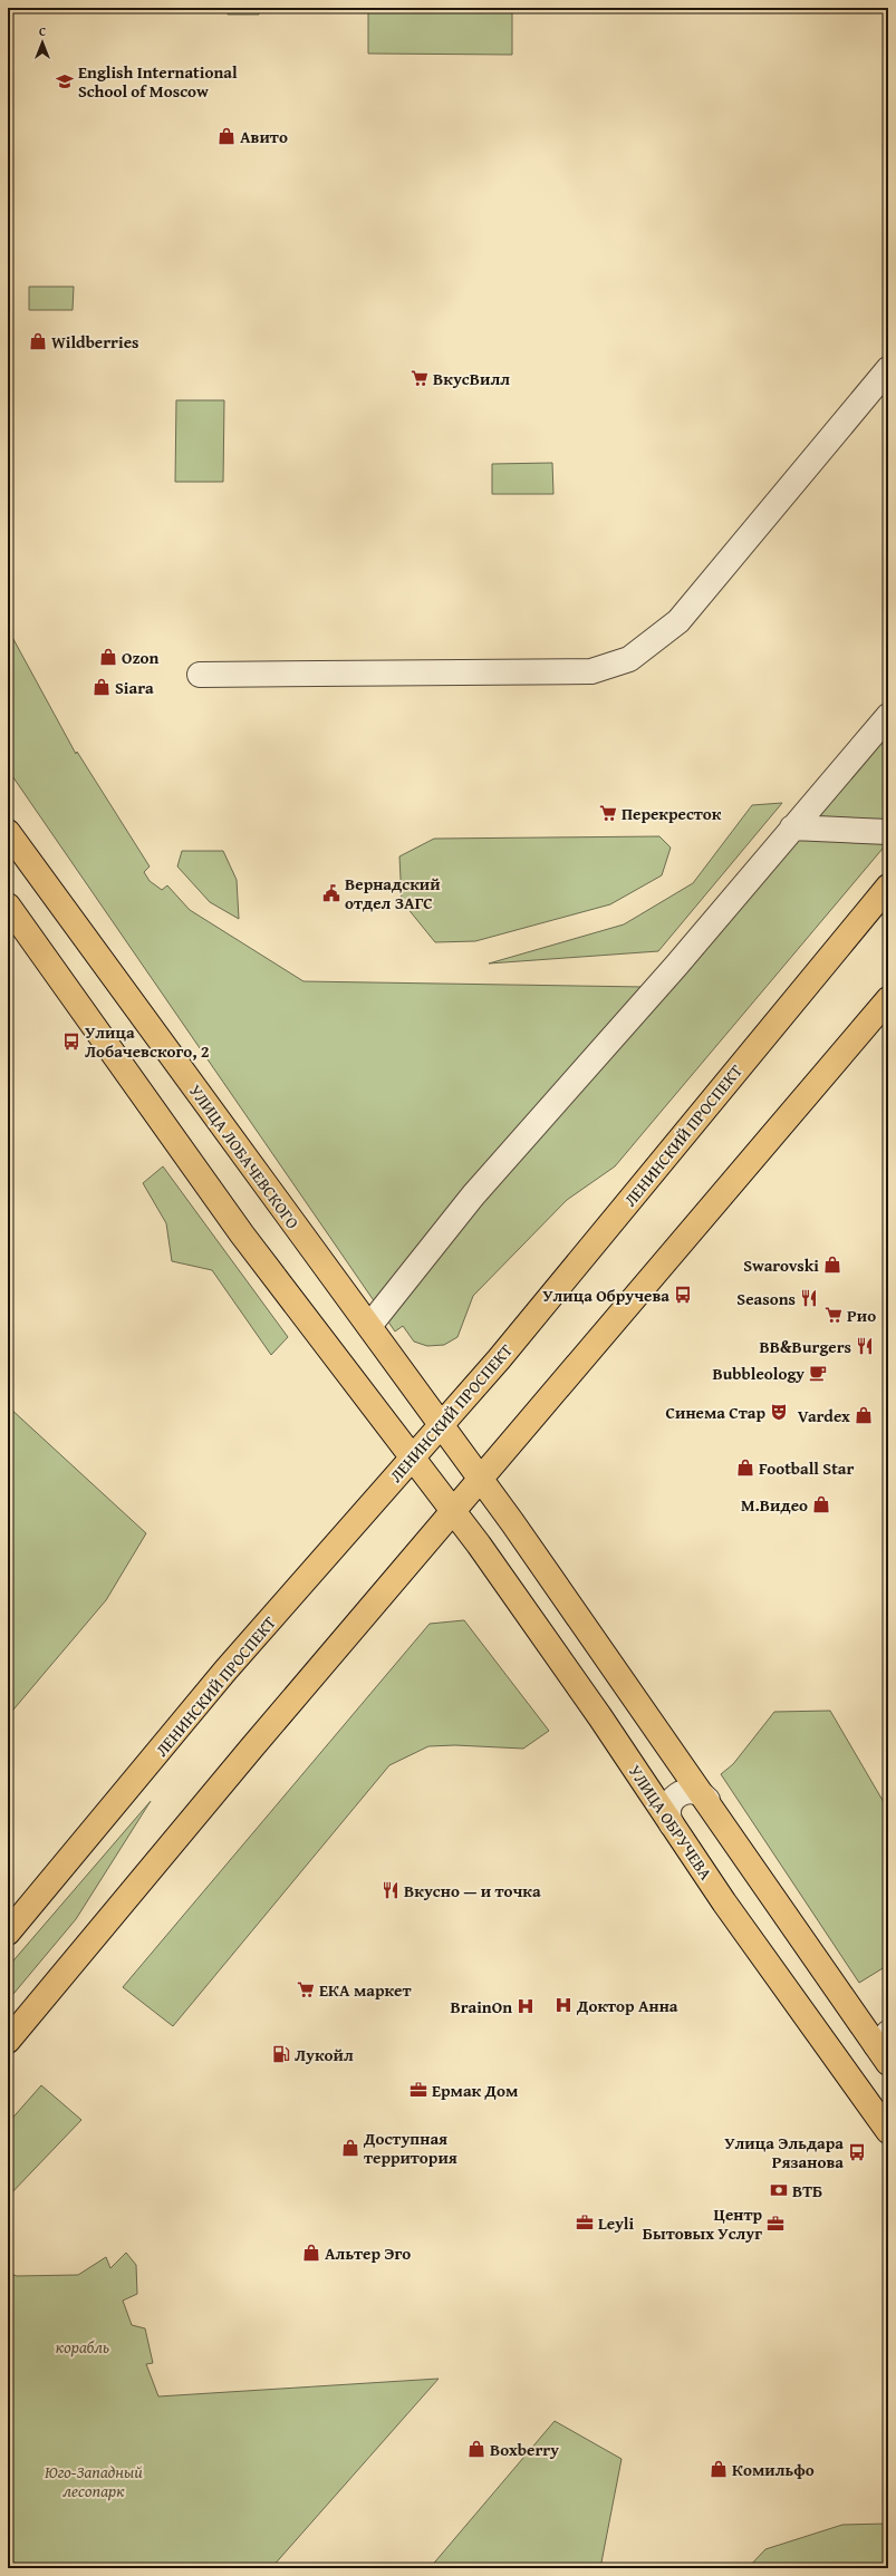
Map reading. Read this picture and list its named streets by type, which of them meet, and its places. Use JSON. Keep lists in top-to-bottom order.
{
  "streets": {
    "main road": ["ЛЕНИНСКИЙ ПРОСПЕКТ", "УЛИЦА ЛОБАЧЕВСКОГО", "УЛИЦА ОБРУЧЕВА"]
  },
  "crossings": [
    ["ЛЕНИНСКИЙ ПРОСПЕКТ", "УЛИЦА ЛОБАЧЕВСКОГО"]
  ],
  "parks": ["корабль", "Юго-Западный лесопарк"],
  "places": {
    "school or university": ["English International School of Moscow"],
    "shop": [
      "Авито",
      "Wildberries",
      "Ozon",
      "Siara",
      "Swarovski",
      "Vardex",
      "Football Star",
      "М.Видео",
      "Доступная территория",
      "Альтер Эго",
      "Boxberry",
      "Комильфо"
    ],
    "supermarket": [
      "ВкусВилл",
      "Перекресток",
      "Рио",
      "ЕКА маркет"
    ],
    "public building": ["Вернадский отдел ЗАГС"],
    "bus stop": ["Улица Лобачевского, 2", "Улица Обручева", "Улица Эльдара Рязанова"],
    "restaurant": ["Seasons", "BB&Burgers", "Вкусно — и точка"],
    "cafe": ["Bubbleology"],
    "theatre": ["Синема Стар"],
    "hospital": ["Доктор Анна", "BrainOn"],
    "fuel station": ["Лукойл"],
    "office": ["Ермак Дом", "Leyli", "Центр Бытовых Услуг"],
    "bank": ["ВТБ"]
  },
  "north": "top"
}
